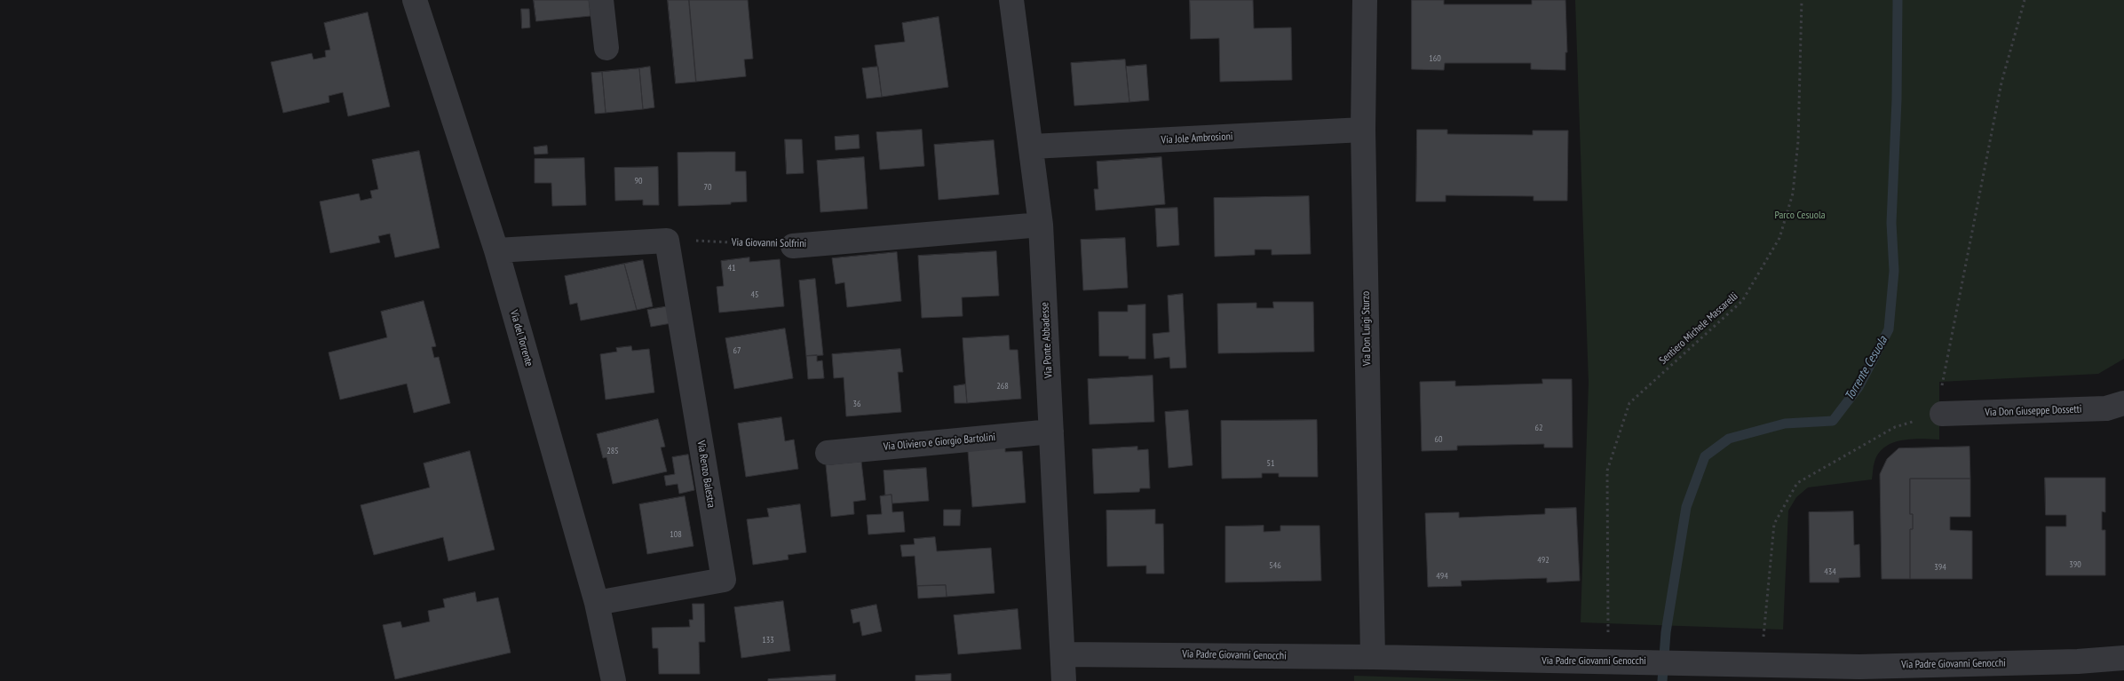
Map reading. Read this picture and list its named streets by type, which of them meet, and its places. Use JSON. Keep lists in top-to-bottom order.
{
  "streets": {
    "street": [
      "Via Jole Ambrosioni",
      "Via Giovanni Solfrini",
      "Via Don Luigi Sturzo",
      "Via del Torrente",
      "Via Ponte Abbadesse",
      "Via Don Giuseppe Dossetti",
      "Via Oliviero e Giorgio Bartolini",
      "Via Renzo Balestra",
      "Via Padre Giovanni Genocchi"
    ],
    "path": ["Sentiero Michele Massarelli"]
  },
  "crossings": [
    ["Via Jole Ambrosioni", "Via Don Luigi Sturzo"],
    ["Via Jole Ambrosioni", "Via Ponte Abbadesse"],
    ["Via Giovanni Solfrini", "Via Ponte Abbadesse"],
    ["Via Giovanni Solfrini", "Via Renzo Balestra"],
    ["Via Don Luigi Sturzo", "Via Padre Giovanni Genocchi"],
    ["Sentiero Michele Massarelli", "Via Padre Giovanni Genocchi"],
    ["Via del Torrente", "Via Renzo Balestra"],
    ["Via Ponte Abbadesse", "Via Oliviero e Giorgio Bartolini"],
    ["Via Ponte Abbadesse", "Via Padre Giovanni Genocchi"]
  ],
  "water": ["Torrente Cesuola"],
  "parks": ["Parco Cesuola"],
  "house_numbers": [
    "160",
    "90",
    "70",
    "41",
    "45",
    "67",
    "268",
    "36",
    "62",
    "60",
    "285",
    "51",
    "108",
    "492",
    "390",
    "546",
    "394",
    "434",
    "494",
    "133"
  ]
}
